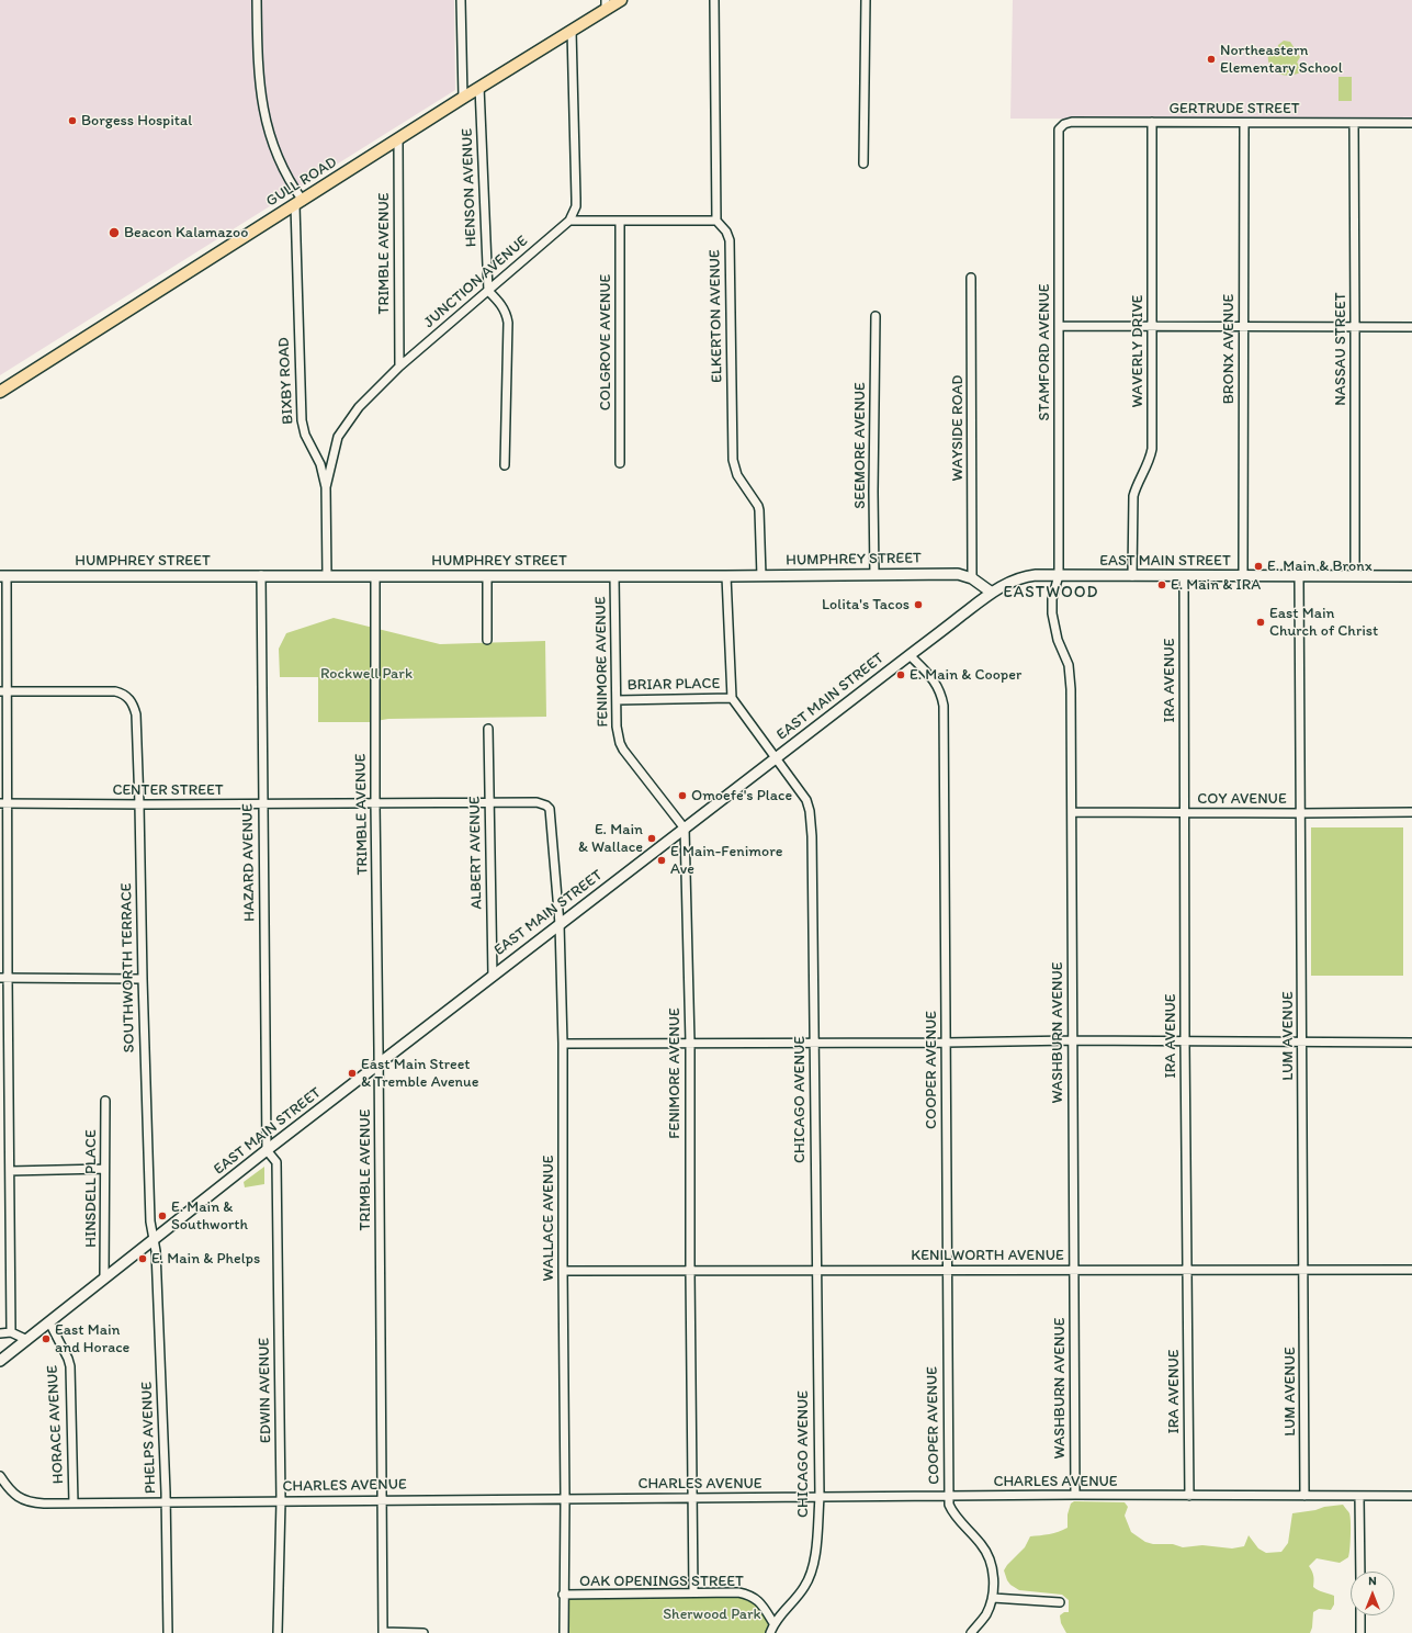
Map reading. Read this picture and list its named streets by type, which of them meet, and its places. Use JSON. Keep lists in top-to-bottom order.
{
  "streets": {
    "main road": ["GULL ROAD"],
    "street": [
      "GERTRUDE STREET",
      "HENSON AVENUE",
      "TRIMBLE AVENUE",
      "JUNCTION AVENUE",
      "ELKERTON AVENUE",
      "COLGROVE AVENUE",
      "BRONX AVENUE",
      "NASSAU STREET",
      "WAVERLY DRIVE",
      "STAMFORD AVENUE",
      "BIXBY ROAD",
      "WAYSIDE ROAD",
      "SEEMORE AVENUE",
      "HUMPHREY STREET",
      "EAST MAIN STREET",
      "FENIMORE AVENUE",
      "IRA AVENUE",
      "BRIAR PLACE",
      "CENTER STREET",
      "COY AVENUE",
      "ALBERT AVENUE",
      "HAZARD AVENUE",
      "SOUTHWORTH TERRACE",
      "WASHBURN AVENUE",
      "LUM AVENUE",
      "COOPER AVENUE",
      "CHICAGO AVENUE",
      "HINSDELL PLACE",
      "WALLACE AVENUE",
      "KENILWORTH AVENUE",
      "EDWIN AVENUE",
      "HORACE AVENUE",
      "PHELPS AVENUE",
      "CHARLES AVENUE",
      "OAK OPENINGS STREET"
    ]
  },
  "crossings": [
    ["GERTRUDE STREET", "BRONX AVENUE"],
    ["GERTRUDE STREET", "NASSAU STREET"],
    ["GERTRUDE STREET", "WAVERLY DRIVE"],
    ["GERTRUDE STREET", "STAMFORD AVENUE"],
    ["GULL ROAD", "HENSON AVENUE"],
    ["GULL ROAD", "TRIMBLE AVENUE"],
    ["GULL ROAD", "BIXBY ROAD"],
    ["HENSON AVENUE", "JUNCTION AVENUE"],
    ["TRIMBLE AVENUE", "JUNCTION AVENUE"],
    ["TRIMBLE AVENUE", "HUMPHREY STREET"],
    ["TRIMBLE AVENUE", "EAST MAIN STREET"],
    ["TRIMBLE AVENUE", "CENTER STREET"],
    ["TRIMBLE AVENUE", "CHARLES AVENUE"],
    ["JUNCTION AVENUE", "BIXBY ROAD"],
    ["ELKERTON AVENUE", "HUMPHREY STREET"],
    ["BRONX AVENUE", "EAST MAIN STREET"],
    ["NASSAU STREET", "EAST MAIN STREET"],
    ["WAVERLY DRIVE", "EAST MAIN STREET"],
    ["STAMFORD AVENUE", "EAST MAIN STREET"],
    ["STAMFORD AVENUE", "WASHBURN AVENUE"],
    ["BIXBY ROAD", "HUMPHREY STREET"],
    ["WAYSIDE ROAD", "HUMPHREY STREET"],
    ["SEEMORE AVENUE", "HUMPHREY STREET"],
    ["HUMPHREY STREET", "EAST MAIN STREET"],
    ["HUMPHREY STREET", "FENIMORE AVENUE"],
    ["HUMPHREY STREET", "HAZARD AVENUE"],
    ["EAST MAIN STREET", "FENIMORE AVENUE"],
    ["EAST MAIN STREET", "IRA AVENUE"],
    ["EAST MAIN STREET", "ALBERT AVENUE"],
    ["EAST MAIN STREET", "HAZARD AVENUE"],
    ["EAST MAIN STREET", "SOUTHWORTH TERRACE"],
    ["EAST MAIN STREET", "WASHBURN AVENUE"],
    ["EAST MAIN STREET", "LUM AVENUE"],
    ["EAST MAIN STREET", "COOPER AVENUE"],
    ["EAST MAIN STREET", "CHICAGO AVENUE"],
    ["EAST MAIN STREET", "HINSDELL PLACE"],
    ["EAST MAIN STREET", "WALLACE AVENUE"],
    ["EAST MAIN STREET", "EDWIN AVENUE"],
    ["EAST MAIN STREET", "HORACE AVENUE"],
    ["EAST MAIN STREET", "PHELPS AVENUE"],
    ["FENIMORE AVENUE", "BRIAR PLACE"],
    ["FENIMORE AVENUE", "KENILWORTH AVENUE"],
    ["FENIMORE AVENUE", "CHARLES AVENUE"],
    ["FENIMORE AVENUE", "OAK OPENINGS STREET"],
    ["IRA AVENUE", "COY AVENUE"],
    ["IRA AVENUE", "KENILWORTH AVENUE"],
    ["IRA AVENUE", "CHARLES AVENUE"],
    ["BRIAR PLACE", "CHICAGO AVENUE"],
    ["CENTER STREET", "ALBERT AVENUE"],
    ["CENTER STREET", "HAZARD AVENUE"],
    ["CENTER STREET", "SOUTHWORTH TERRACE"],
    ["CENTER STREET", "WALLACE AVENUE"],
    ["COY AVENUE", "WASHBURN AVENUE"],
    ["COY AVENUE", "LUM AVENUE"],
    ["HAZARD AVENUE", "EDWIN AVENUE"],
    ["SOUTHWORTH TERRACE", "PHELPS AVENUE"],
    ["WASHBURN AVENUE", "KENILWORTH AVENUE"],
    ["WASHBURN AVENUE", "CHARLES AVENUE"],
    ["LUM AVENUE", "KENILWORTH AVENUE"],
    ["LUM AVENUE", "CHARLES AVENUE"],
    ["COOPER AVENUE", "KENILWORTH AVENUE"],
    ["COOPER AVENUE", "CHARLES AVENUE"],
    ["CHICAGO AVENUE", "KENILWORTH AVENUE"],
    ["CHICAGO AVENUE", "CHARLES AVENUE"],
    ["CHICAGO AVENUE", "OAK OPENINGS STREET"],
    ["WALLACE AVENUE", "KENILWORTH AVENUE"],
    ["WALLACE AVENUE", "CHARLES AVENUE"],
    ["WALLACE AVENUE", "OAK OPENINGS STREET"],
    ["EDWIN AVENUE", "CHARLES AVENUE"],
    ["HORACE AVENUE", "CHARLES AVENUE"],
    ["PHELPS AVENUE", "CHARLES AVENUE"]
  ],
  "districts": ["EASTWOOD"],
  "parks": ["Rockwell Park", "Sherwood Park"],
  "places": [
    "Northeastern Elementary School",
    "Borgess Hospital",
    "Beacon Kalamazoo",
    "E. Main & Bronx",
    "E. Main & IRA",
    "Lolita's Tacos",
    "East Main Church of Christ",
    "E. Main & Cooper",
    "Omoefe's Place",
    "E. Main & Wallace",
    "E Main-Fenimore Ave",
    "East Main Street & Tremble Avenue",
    "E. Main & Southworth",
    "E. Main & Phelps",
    "East Main and Horace"
  ],
  "north": "top"
}
